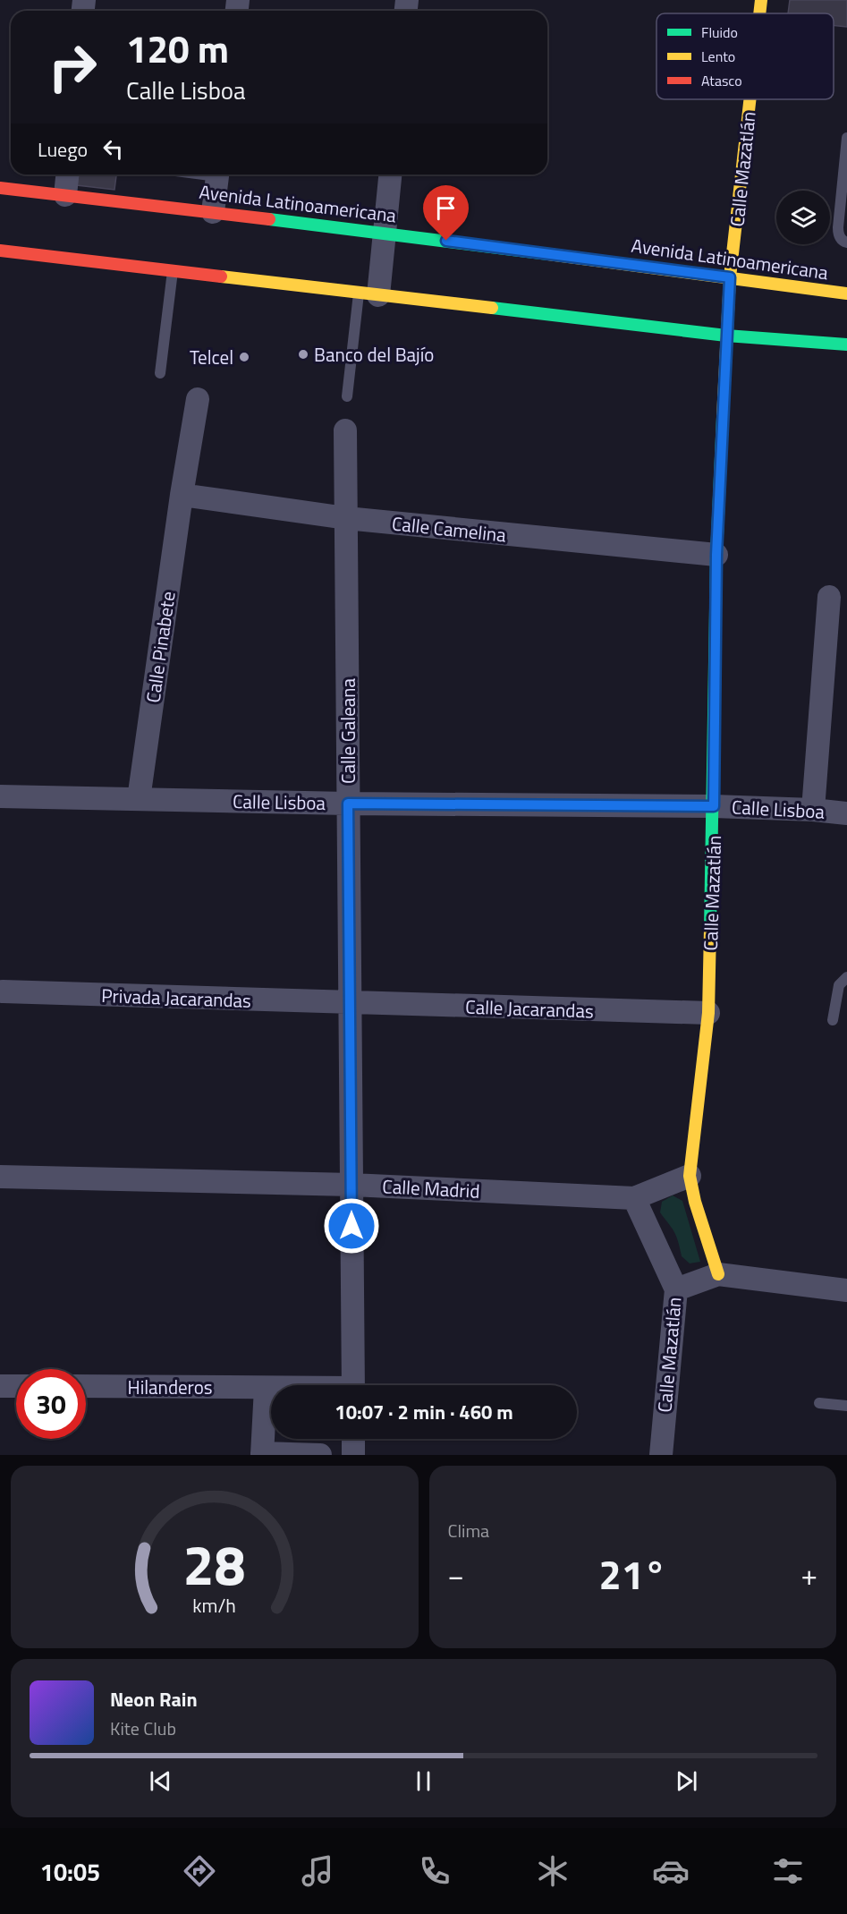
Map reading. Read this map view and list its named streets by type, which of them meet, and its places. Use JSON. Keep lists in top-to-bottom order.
{
  "streets": {
    "main road": ["Calle Mazatlán", "Avenida Latinoamericana"],
    "street": [
      "Calle Camelina",
      "Calle Pinabete",
      "Calle Galeana",
      "Calle Lisboa",
      "Privada Jacarandas",
      "Calle Jacarandas",
      "Calle Madrid",
      "Hilanderos"
    ]
  },
  "crossings": [
    ["Calle Mazatlán", "Avenida Latinoamericana"],
    ["Calle Mazatlán", "Calle Camelina"],
    ["Calle Mazatlán", "Calle Lisboa"],
    ["Calle Mazatlán", "Calle Jacarandas"],
    ["Calle Mazatlán", "Calle Madrid"],
    ["Calle Camelina", "Calle Pinabete"],
    ["Calle Camelina", "Calle Galeana"],
    ["Calle Pinabete", "Calle Lisboa"],
    ["Calle Galeana", "Calle Lisboa"],
    ["Calle Galeana", "Privada Jacarandas"],
    ["Calle Galeana", "Calle Jacarandas"],
    ["Calle Galeana", "Calle Madrid"],
    ["Privada Jacarandas", "Calle Jacarandas"]
  ],
  "places": ["Banco del Bajío", "Telcel"],
  "legend": ["Fluido", "Lento", "Atasco"],
  "page": {
    "turn": ["120 m", "Calle Lisboa"],
    "then": "Luego",
    "limit": "30",
    "trip": "10:07 · 2 min · 460 m",
    "tile": "Clima",
    "heat": ["−", "21°", "+"],
    "song": ["Neon Rain", "Kite Club"],
    "tabs": "10:05",
    "gauge": ["28", "km/h"]
  }
}
